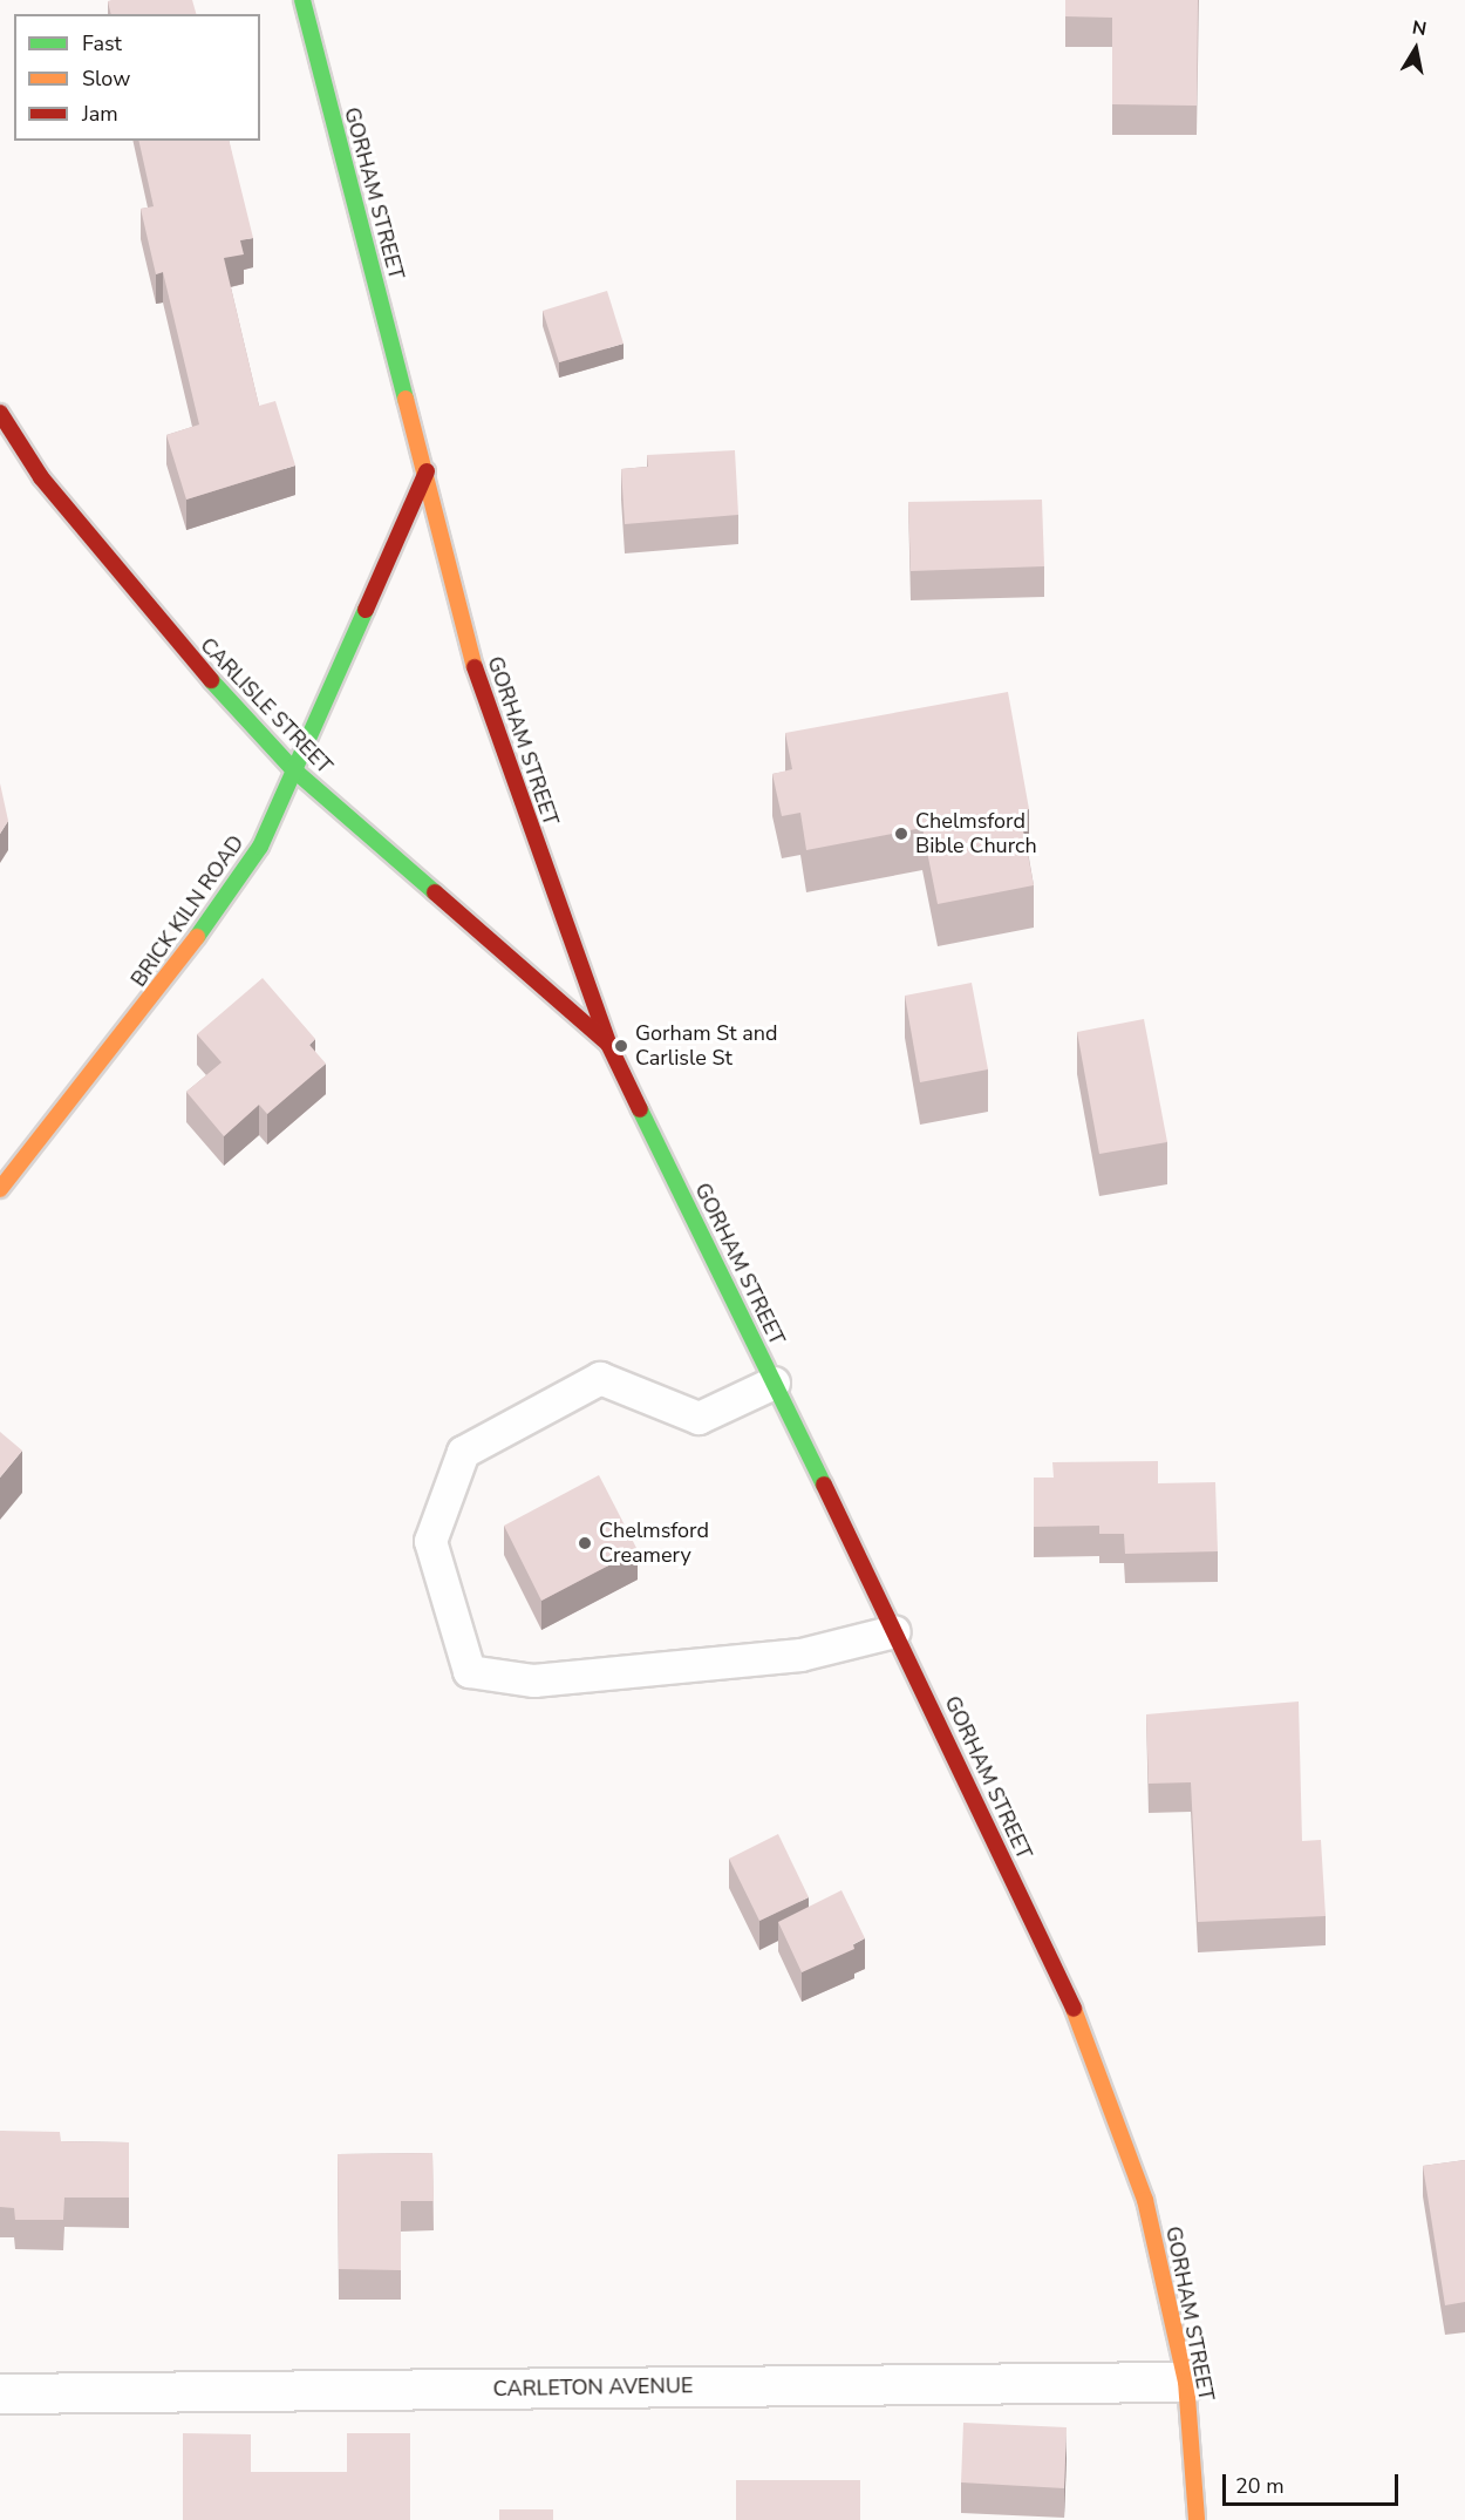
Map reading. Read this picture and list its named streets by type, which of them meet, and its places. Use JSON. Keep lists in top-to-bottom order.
{
  "streets": {
    "main road": ["GORHAM STREET", "CARLISLE STREET", "BRICK KILN ROAD"],
    "street": ["CARLETON AVENUE"]
  },
  "crossings": [
    ["GORHAM STREET", "CARLISLE STREET"],
    ["GORHAM STREET", "BRICK KILN ROAD"],
    ["GORHAM STREET", "CARLETON AVENUE"],
    ["CARLISLE STREET", "BRICK KILN ROAD"]
  ],
  "places": ["Chelmsford Bible Church", "Gorham St and Carlisle St", "Chelmsford Creamery"],
  "legend": ["Fast", "Slow", "Jam"],
  "scale_bar": "20 m",
  "north": "top"
}
